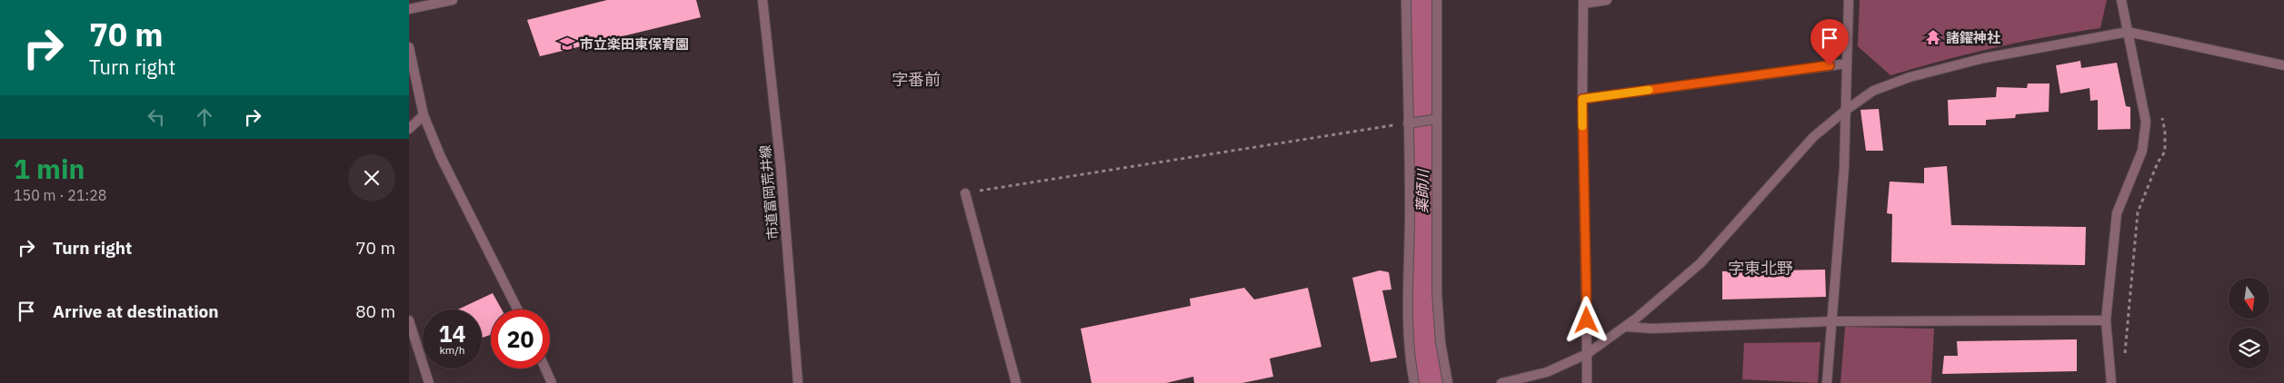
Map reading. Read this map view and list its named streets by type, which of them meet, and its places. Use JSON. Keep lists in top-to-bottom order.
{
  "streets": {
    "street": ["市道富岡荒井線"]
  },
  "districts": ["字番前", "字東北野"],
  "water": ["薬師川"],
  "places": {
    "temple": ["諸鑃神社"],
    "school or university": ["市立楽田東保育園"]
  },
  "north": "bottom",
  "page": {
    "turn": ["70 m", "Turn right"],
    "heading": ["1 min", "150 m · 21:28"],
    "list": [
      {
        "name": "Turn right",
        "value": "70 m"
      },
      {
        "name": "Arrive at destination",
        "value": "80 m"
      }
    ],
    "speed": "14 km/h",
    "limit": "20"
  }
}
